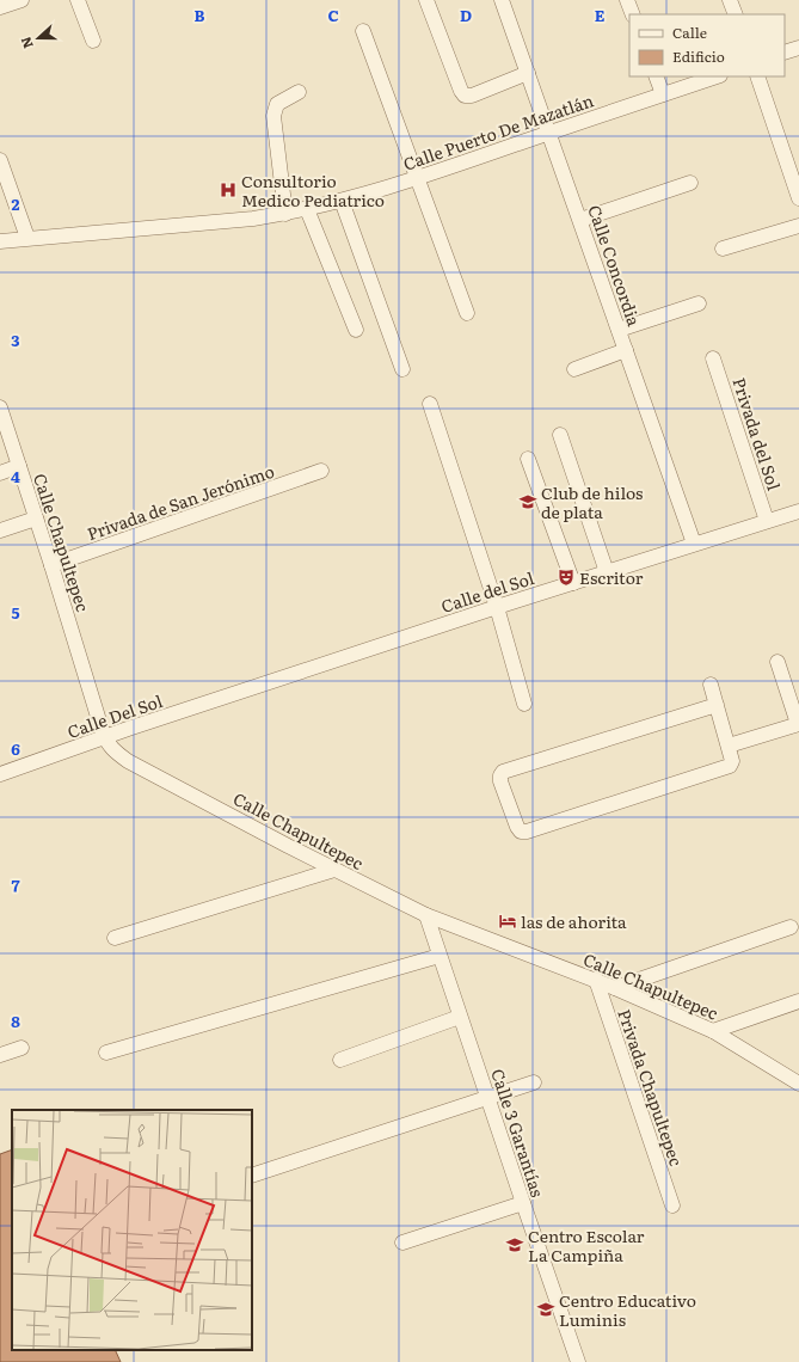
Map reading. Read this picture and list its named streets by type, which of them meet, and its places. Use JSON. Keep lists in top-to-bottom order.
{
  "streets": {
    "street": [
      "Calle Puerto De Mazatlán",
      "Calle Concordia",
      "Privada del Sol",
      "Privada de San Jerónimo",
      "Calle Chapultepec",
      "Calle del Sol",
      "Calle Del Sol",
      "Privada Chapultepec",
      "Calle 3 Garantías"
    ]
  },
  "crossings": [
    ["Calle Puerto De Mazatlán", "Calle Concordia"],
    ["Calle Concordia", "Calle del Sol"],
    ["Privada del Sol", "Calle del Sol"],
    ["Privada de San Jerónimo", "Calle Chapultepec"],
    ["Calle Chapultepec", "Calle Del Sol"],
    ["Calle Chapultepec", "Privada Chapultepec"],
    ["Calle Chapultepec", "Calle 3 Garantías"],
    ["Calle del Sol", "Calle Del Sol"]
  ],
  "places": {
    "hospital": ["Consultorio Medico Pediatrico"],
    "school or university": ["Club de hilos de plata", "Centro Escolar La Campiña", "Centro Educativo Luminis"],
    "theatre": ["Escritor"],
    "hotel": ["las de ahorita"]
  },
  "legend": ["Calle", "Edificio"],
  "north": "left",
  "grid": {
    "columns": [
      "B",
      "C",
      "D",
      "E"
    ],
    "rows": [
      "2",
      "3",
      "4",
      "5",
      "6",
      "7",
      "8"
    ]
  }
}
